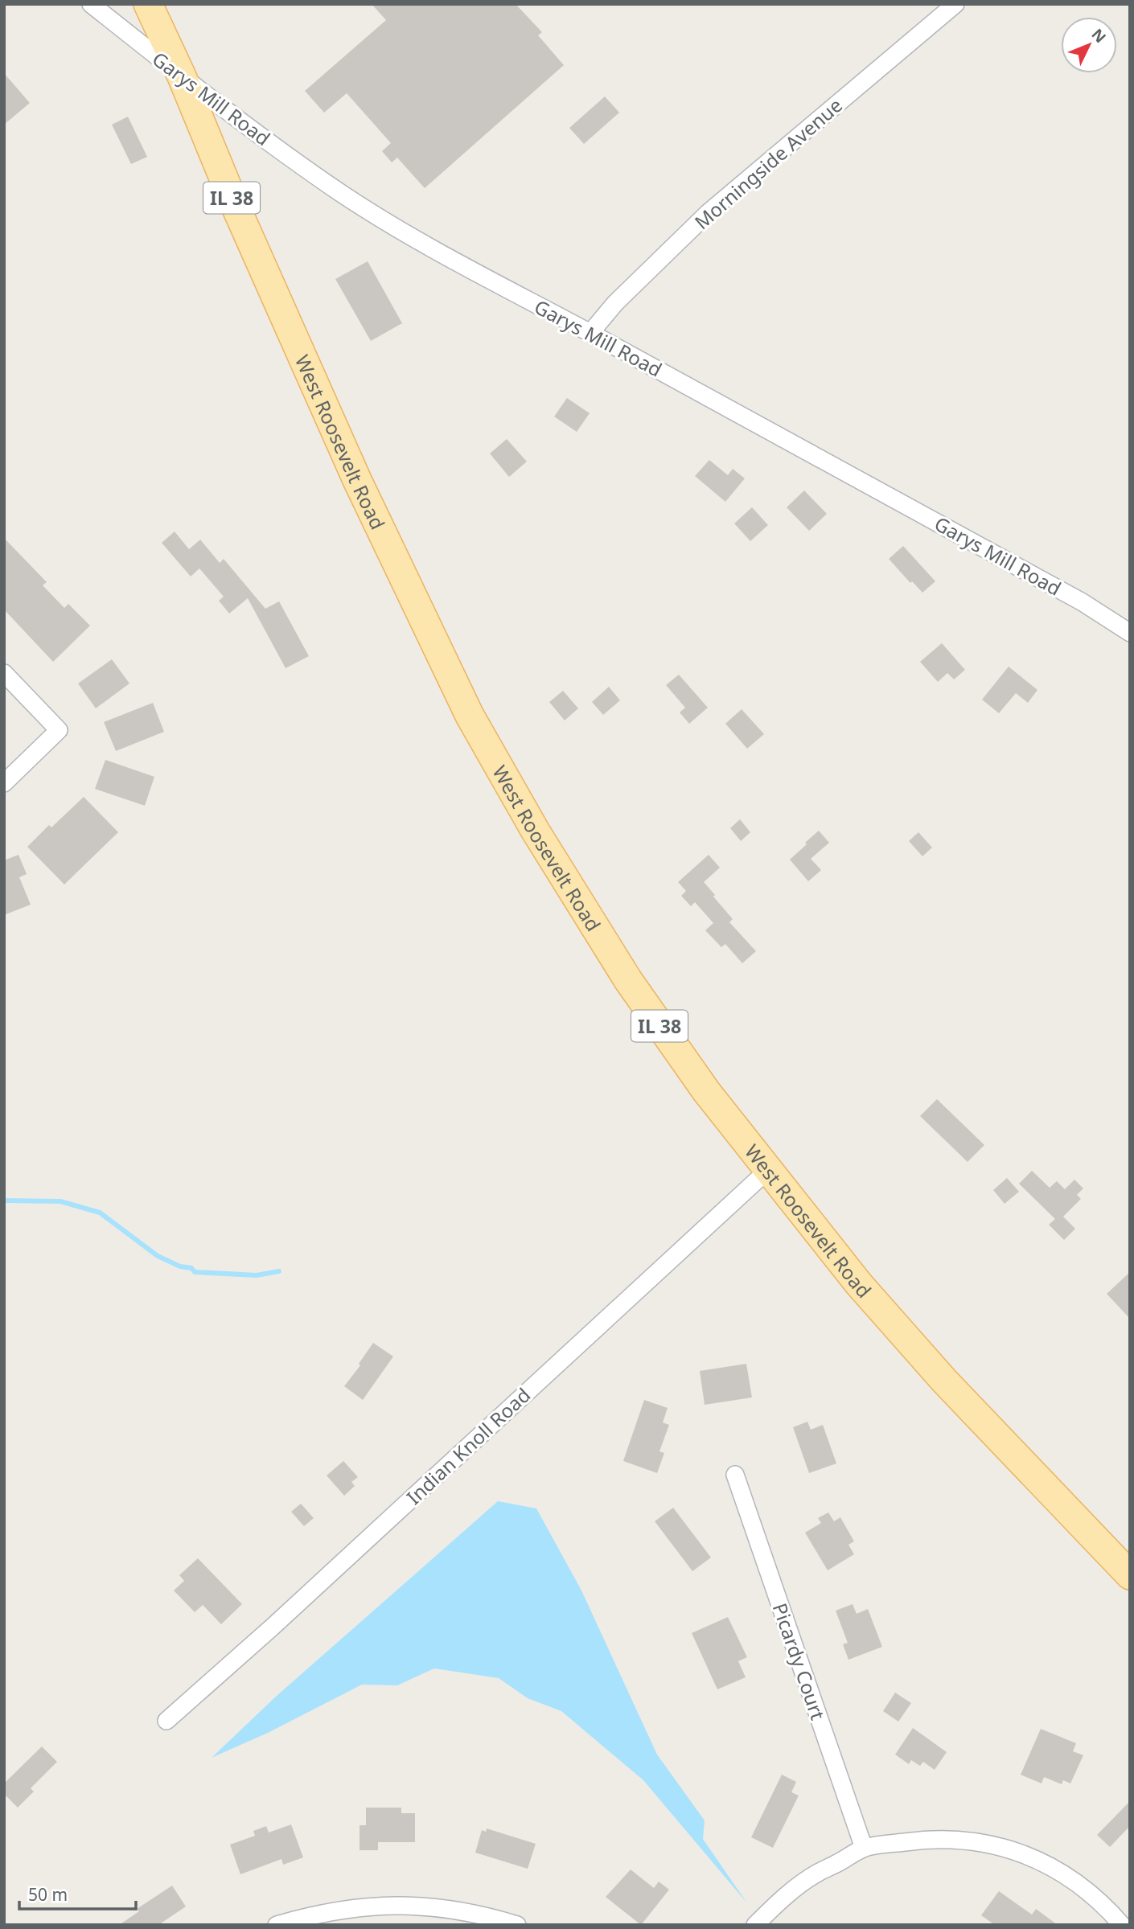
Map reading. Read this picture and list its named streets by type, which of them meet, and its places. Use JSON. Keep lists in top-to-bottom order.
{
  "streets": {
    "main road": ["IL 38", "West Roosevelt Road"],
    "street": [
      "Garys Mill Road",
      "Morningside Avenue",
      "Indian Knoll Road",
      "Picardy Court"
    ]
  },
  "crossings": [
    ["Garys Mill Road", "Morningside Avenue"],
    ["Garys Mill Road", "West Roosevelt Road"],
    ["West Roosevelt Road", "Indian Knoll Road"]
  ],
  "scale_bar": "50 m",
  "north": "top right"
}
